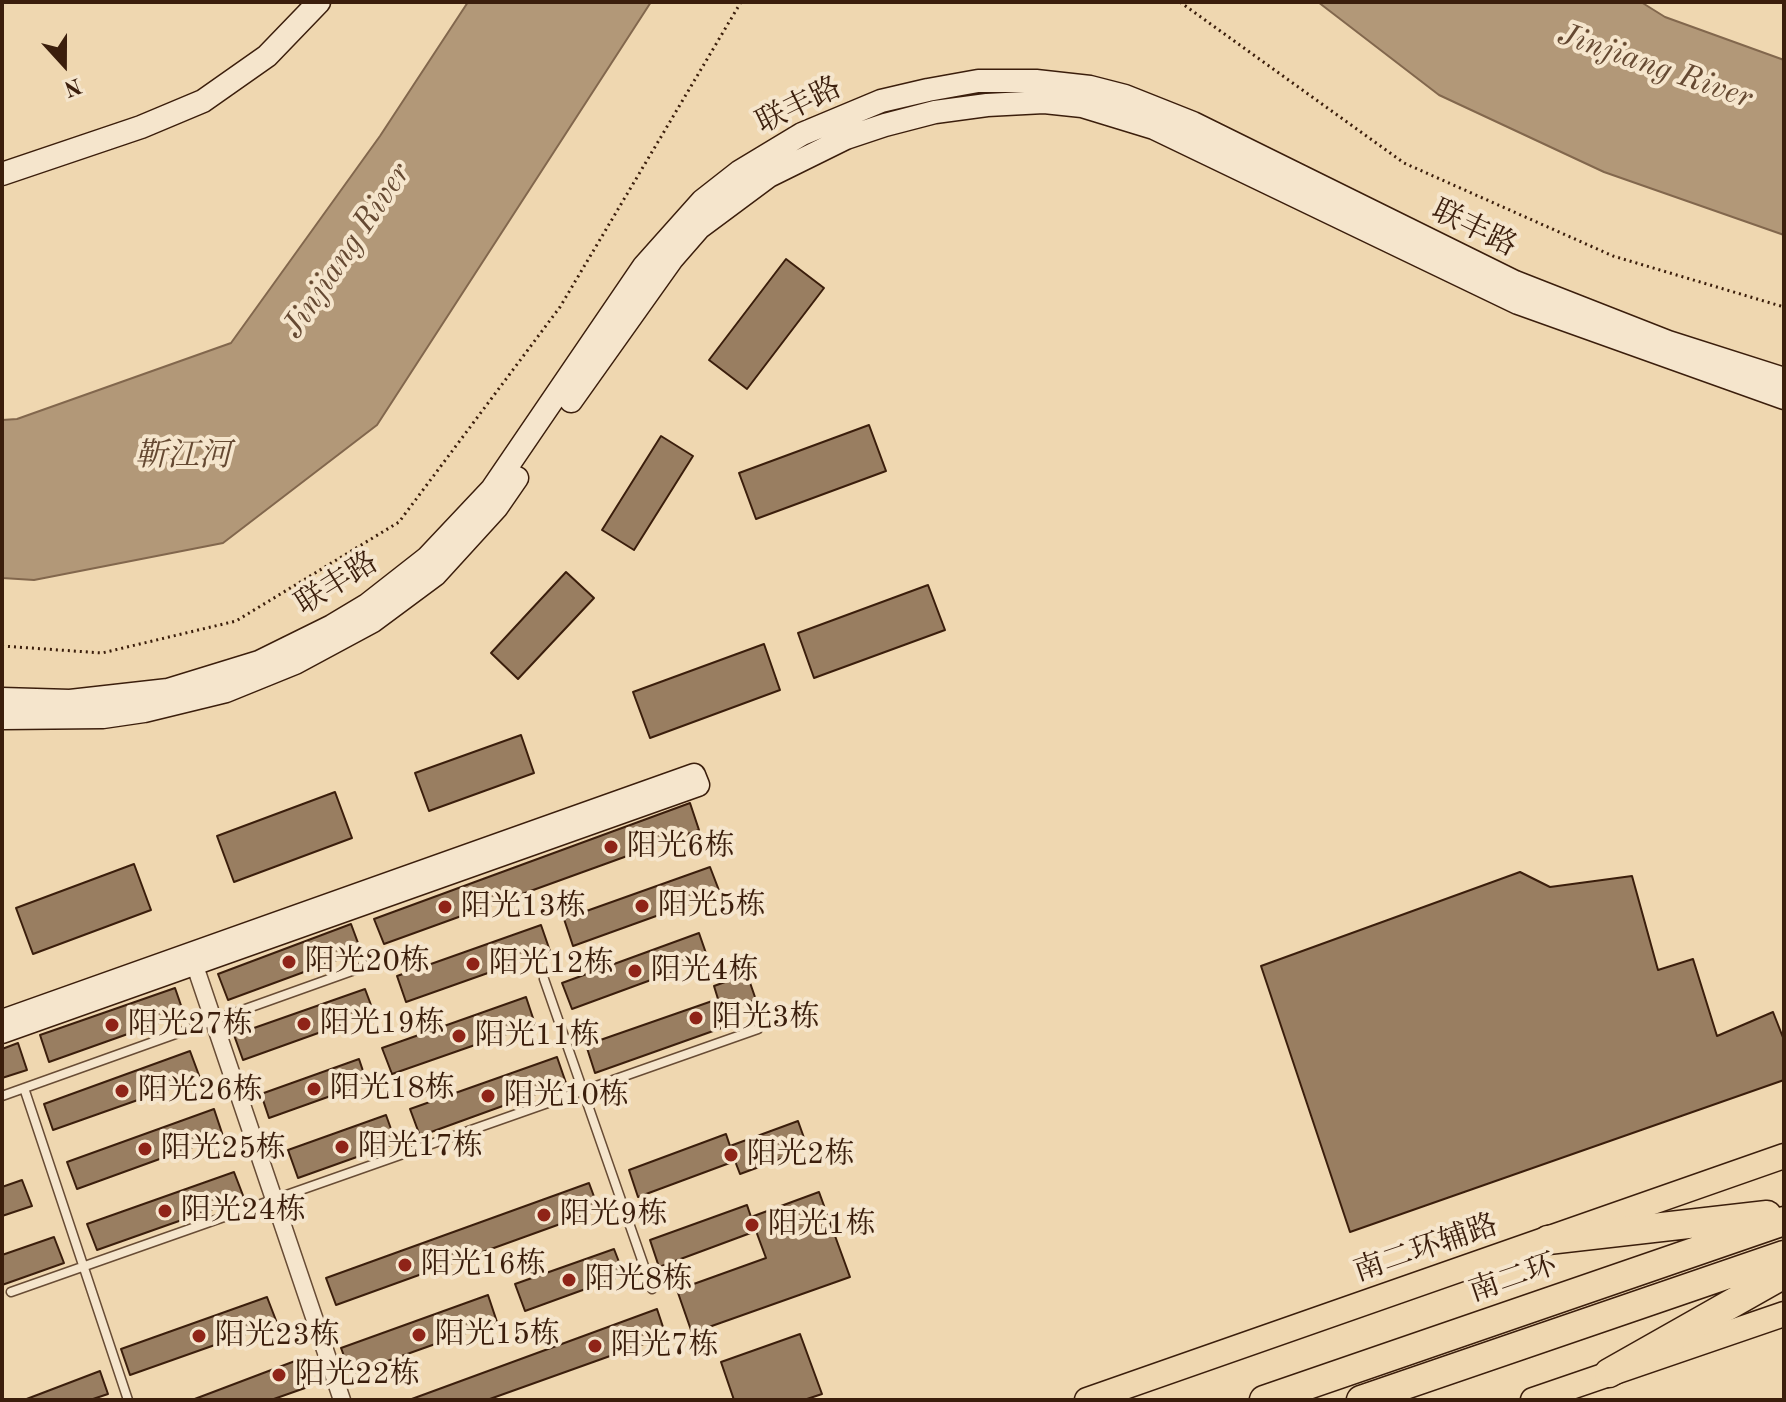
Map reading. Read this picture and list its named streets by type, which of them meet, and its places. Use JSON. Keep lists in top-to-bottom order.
{
  "streets": {
    "highway": ["南二环"],
    "main road": ["联丰路", "南二环辅路"]
  },
  "water": ["Jinjiang River", "靳江河"],
  "places": [
    "阳光6栋",
    "阳光5栋",
    "阳光13栋",
    "阳光20栋",
    "阳光12栋",
    "阳光4栋",
    "阳光3栋",
    "阳光19栋",
    "阳光27栋",
    "阳光11栋",
    "阳光18栋",
    "阳光26栋",
    "阳光10栋",
    "阳光17栋",
    "阳光25栋",
    "阳光2栋",
    "阳光24栋",
    "阳光9栋",
    "阳光1栋",
    "阳光16栋",
    "阳光8栋",
    "阳光15栋",
    "阳光23栋",
    "阳光7栋",
    "阳光22栋"
  ],
  "north": "bottom"
}
